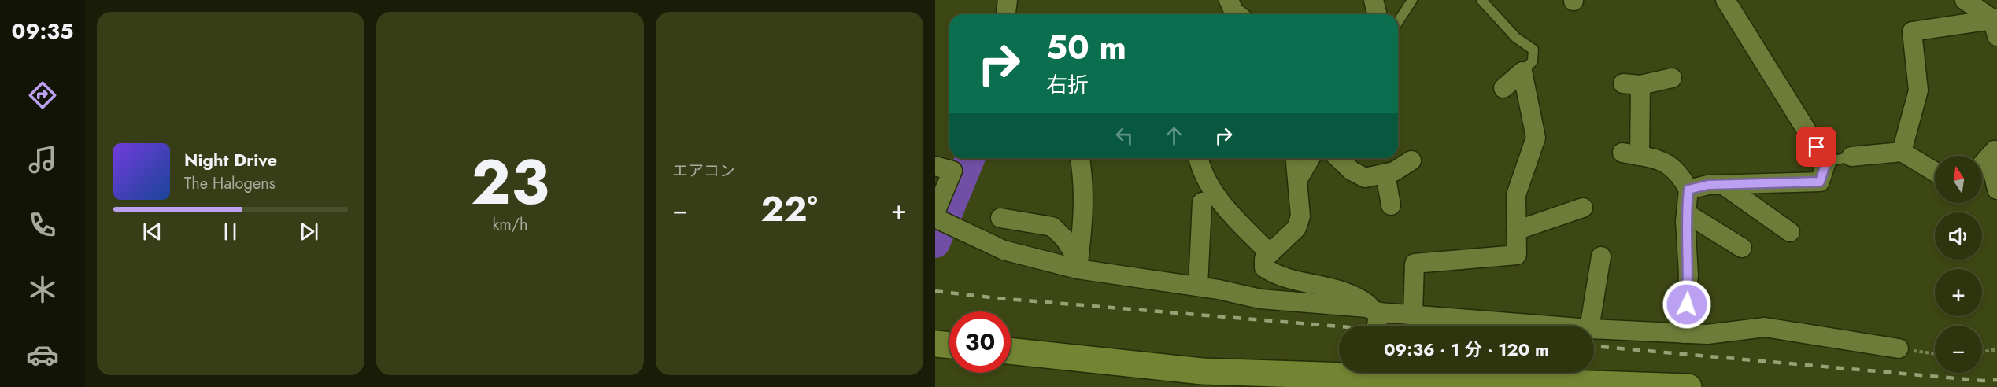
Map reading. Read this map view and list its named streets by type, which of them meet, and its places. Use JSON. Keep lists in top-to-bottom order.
{
  "north": "top",
  "page": {
    "tabs": "09:35",
    "tile": [
      ["23", "km/h"],
      "エアコン"
    ],
    "turn": ["50 m", "右折"],
    "song": ["Night Drive", "The Halogens"],
    "map_buttons": ["+", "−"],
    "heat": ["−", "22°", "+"],
    "limit": "30",
    "trip": "09:36 · 1 分 · 120 m"
  }
}
